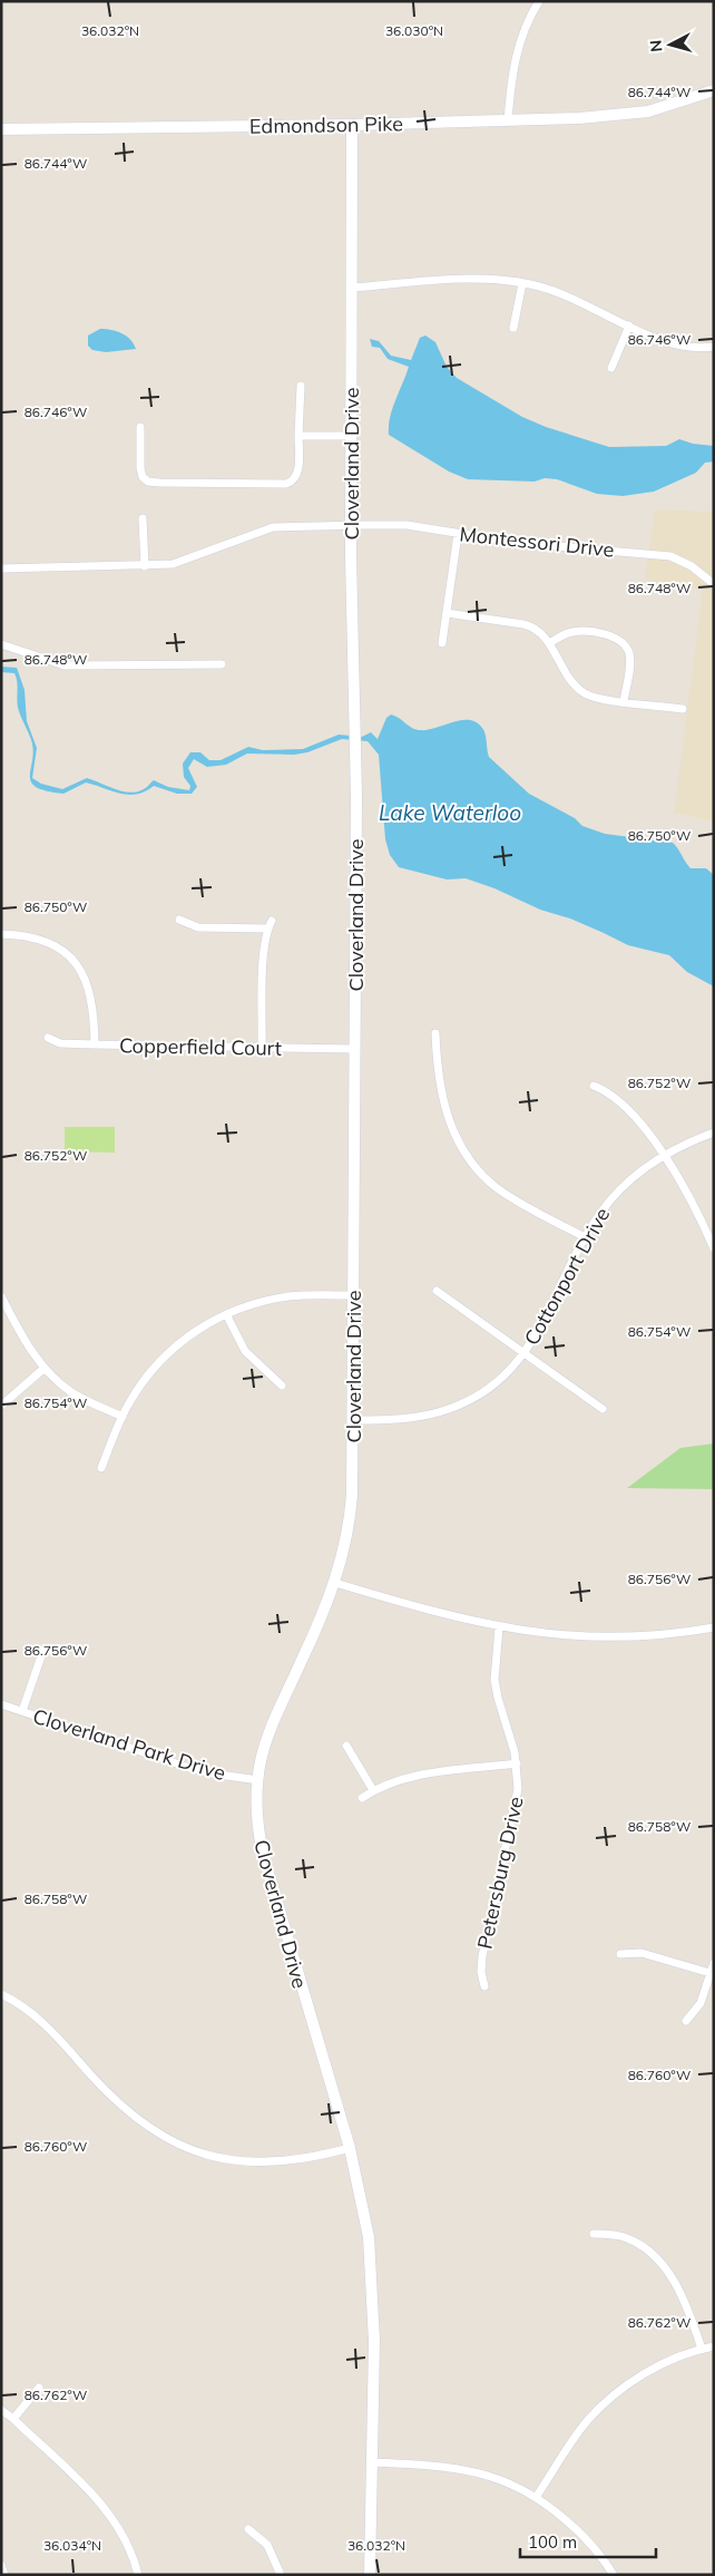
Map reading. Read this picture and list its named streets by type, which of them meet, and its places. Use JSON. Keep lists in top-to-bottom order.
{
  "streets": {
    "main road": ["Edmondson Pike", "Cloverland Drive"],
    "street": [
      "Montessori Drive",
      "Copperfield Court",
      "Cottonport Drive",
      "Cloverland Park Drive",
      "Petersburg Drive"
    ]
  },
  "crossings": [
    ["Edmondson Pike", "Cloverland Drive"],
    ["Cloverland Drive", "Montessori Drive"],
    ["Cloverland Drive", "Copperfield Court"],
    ["Cloverland Drive", "Cottonport Drive"],
    ["Cloverland Drive", "Cloverland Park Drive"]
  ],
  "water": ["Lake Waterloo"],
  "scale_bar": "100 m",
  "north": "left",
  "coordinates": [
    "36.032°N",
    "36.030°N",
    "86.744°W",
    "86.746°W",
    "86.748°W",
    "86.750°W",
    "86.752°W",
    "86.754°W",
    "86.756°W",
    "86.758°W",
    "86.760°W",
    "86.762°W",
    "36.034°N"
  ]
}
